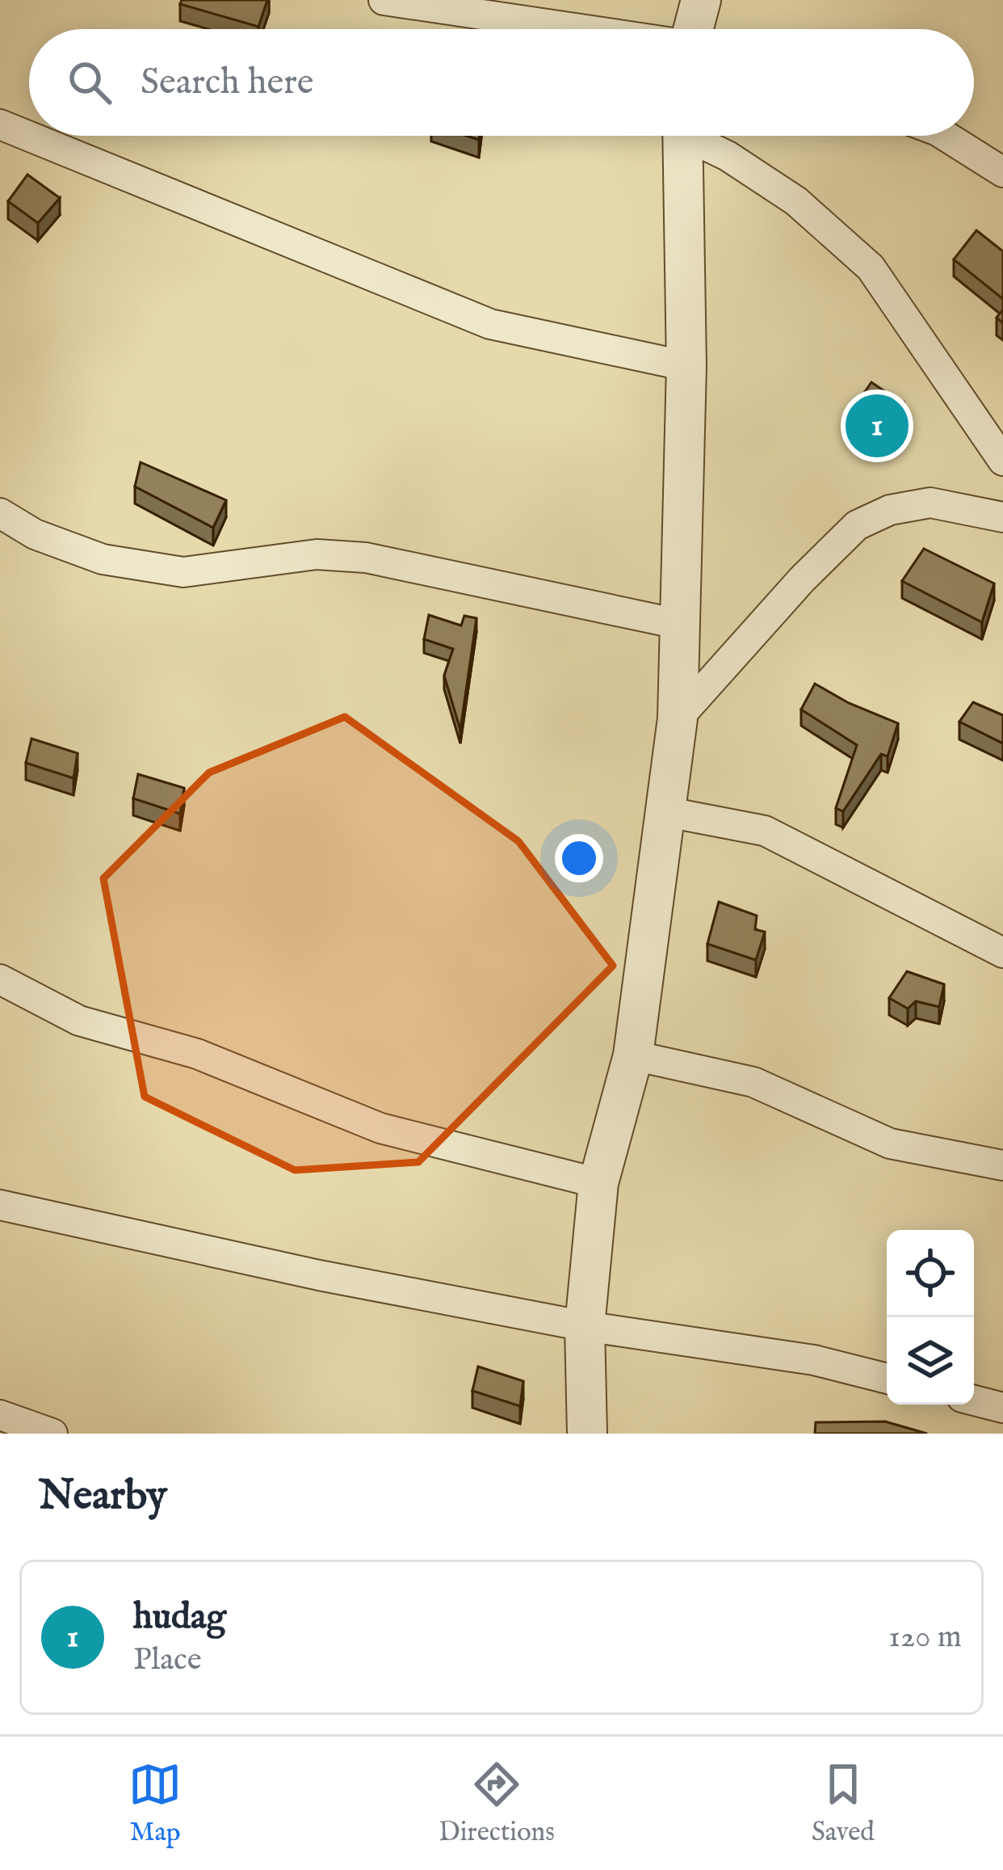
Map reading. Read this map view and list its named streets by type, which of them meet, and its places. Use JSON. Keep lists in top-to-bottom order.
{
  "page": {
    "search": "Search here",
    "pins": "1",
    "heading": "Nearby",
    "list": [
      {
        "mark": "1",
        "name": "hudag",
        "note": "Place",
        "value": "120 m"
      }
    ],
    "nav": ["Map", "Directions", "Saved"]
  }
}
